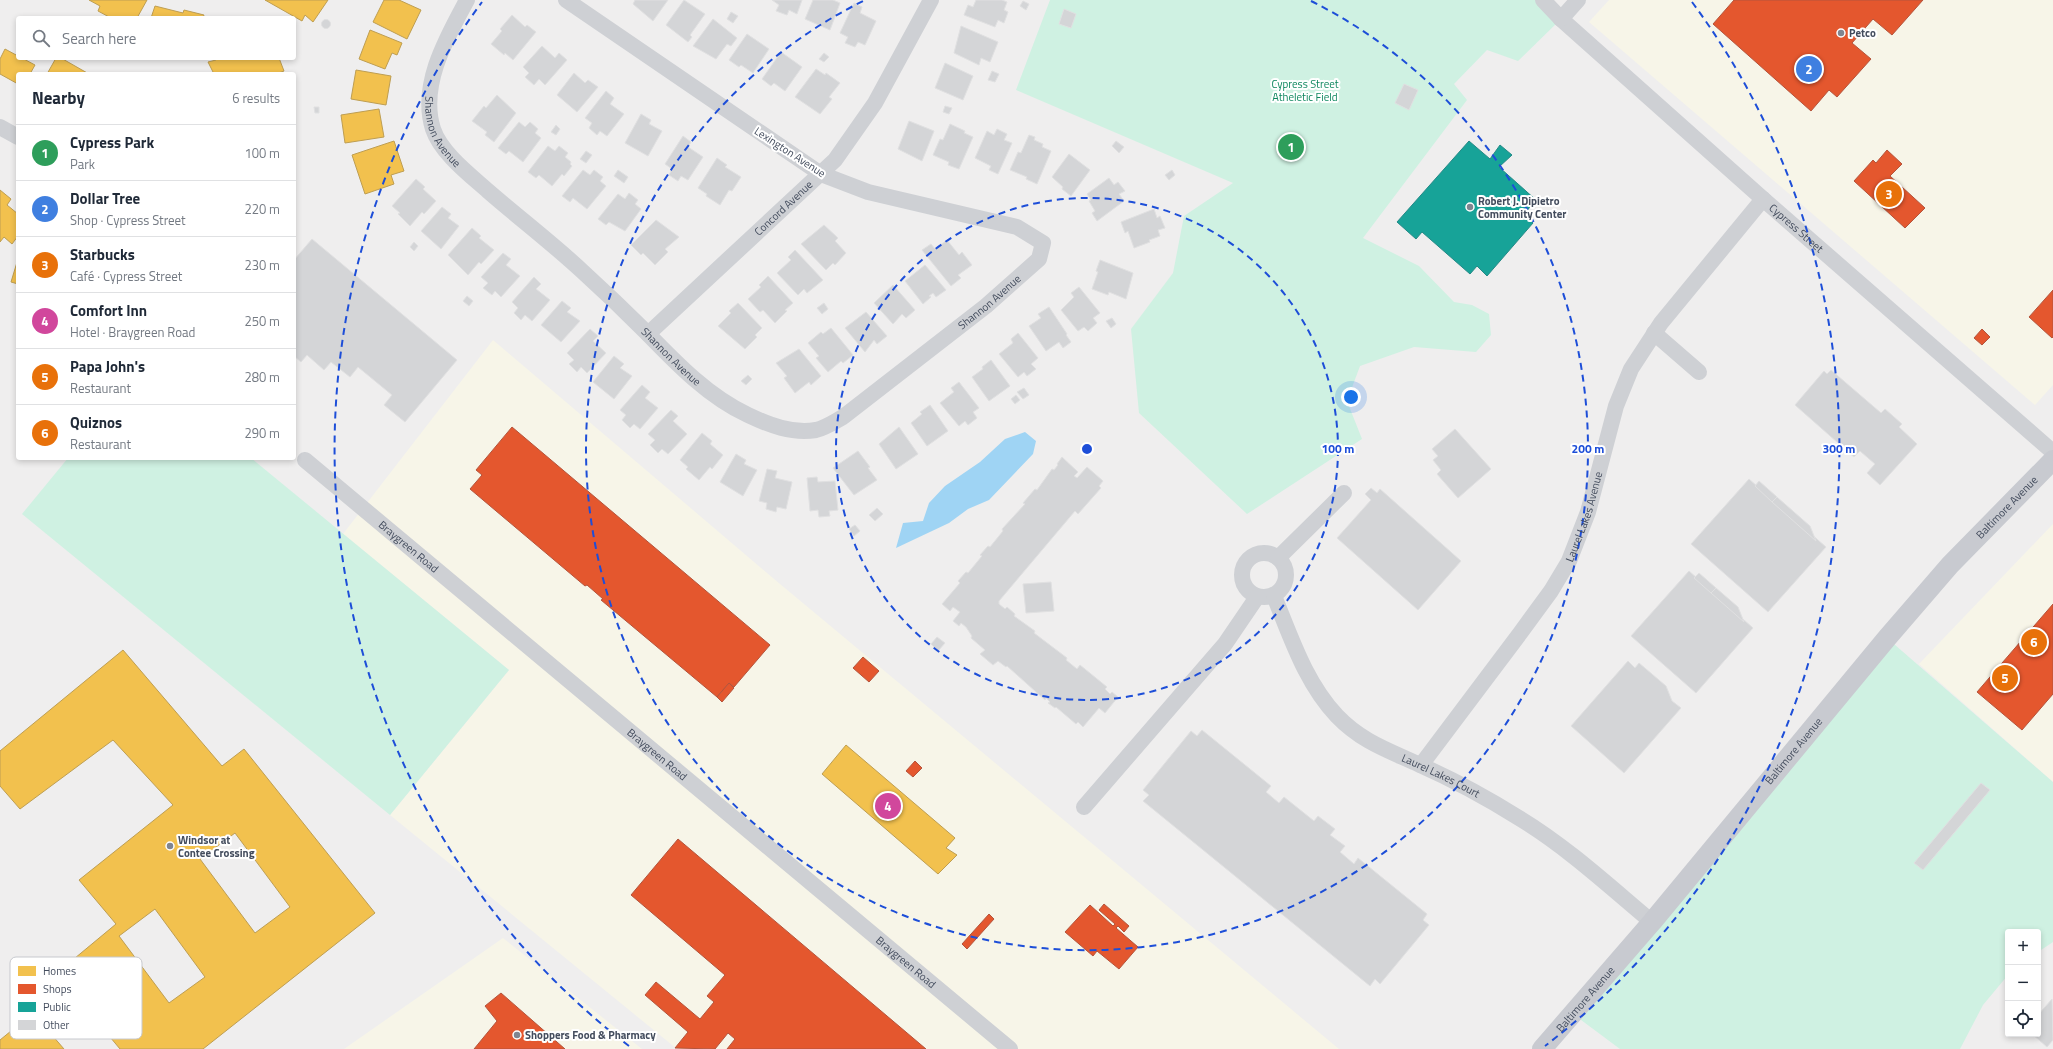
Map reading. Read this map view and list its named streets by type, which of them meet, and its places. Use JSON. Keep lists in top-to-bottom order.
{
  "streets": {
    "main road": ["Baltimore Avenue"],
    "street": [
      "Shannon Avenue",
      "Lexington Avenue",
      "Concord Avenue",
      "Cypress Street",
      "Laurel Lakes Avenue",
      "Braygreen Road",
      "Laurel Lakes Court"
    ]
  },
  "crossings": [
    ["Shannon Avenue", "Lexington Avenue"],
    ["Shannon Avenue", "Concord Avenue"],
    ["Lexington Avenue", "Concord Avenue"],
    ["Cypress Street", "Laurel Lakes Avenue"],
    ["Baltimore Avenue", "Laurel Lakes Court"],
    ["Laurel Lakes Avenue", "Laurel Lakes Court"]
  ],
  "parks": ["Cypress Street Atheletic Field"],
  "places": [
    "Petco",
    "Robert J. Dipietro Community Center",
    "Windsor at Contee Crossing",
    "Shoppers Food & Pharmacy"
  ],
  "legend": [
    "Homes",
    "Shops",
    "Public",
    "Other"
  ],
  "page": {
    "search": "Search here",
    "pins": [
      "2",
      "1",
      "3",
      "6",
      "5",
      "4"
    ],
    "heading": ["Nearby", "6 results"],
    "list": [
      {
        "mark": "1",
        "name": "Cypress Park",
        "note": "Park",
        "value": "100 m"
      },
      {
        "mark": "2",
        "name": "Dollar Tree",
        "note": "Shop · Cypress Street",
        "value": "220 m"
      },
      {
        "mark": "3",
        "name": "Starbucks",
        "note": "Café · Cypress Street",
        "value": "230 m"
      },
      {
        "mark": "4",
        "name": "Comfort Inn",
        "note": "Hotel · Braygreen Road",
        "value": "250 m"
      },
      {
        "mark": "5",
        "name": "Papa John's",
        "note": "Restaurant",
        "value": "280 m"
      },
      {
        "mark": "6",
        "name": "Quiznos",
        "note": "Restaurant",
        "value": "290 m"
      }
    ],
    "map_buttons": ["+", "−"]
  },
  "rings": ["100 m", "200 m", "300 m"]
}
